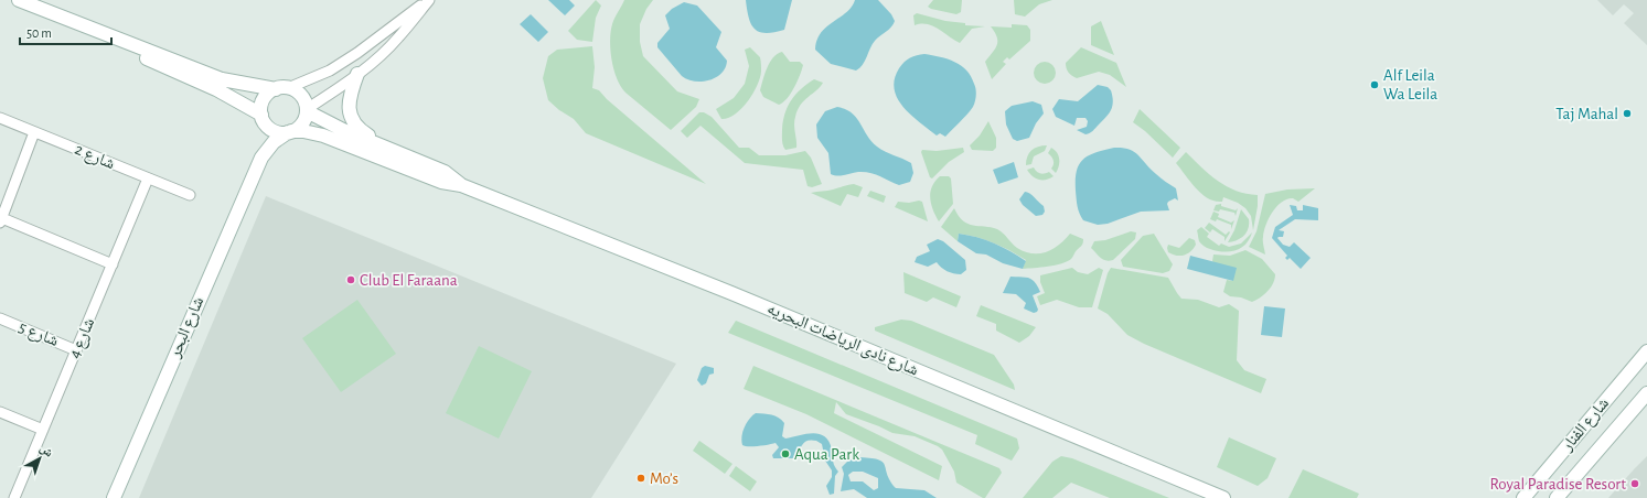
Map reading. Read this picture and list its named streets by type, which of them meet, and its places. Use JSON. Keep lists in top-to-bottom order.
{
  "streets": {
    "main road": ["شارع البحر", "شارع نادى الرياضات البحريه", "شارع الفنار"],
    "street": ["شارع 2", "شارع 5", "شارع 4"]
  },
  "crossings": [
    ["شارع 2", "شارع 4"],
    ["شارع البحر", "شارع نادى الرياضات البحريه"],
    ["شارع 5", "شارع 4"]
  ],
  "places": [
    "Alf Leila Wa Leila",
    "Taj Mahal",
    "Club El Faraana",
    "Aqua Park",
    "Mo’s",
    "Royal Paradise Resort"
  ],
  "scale_bar": "50 m",
  "north": "top right"
}
